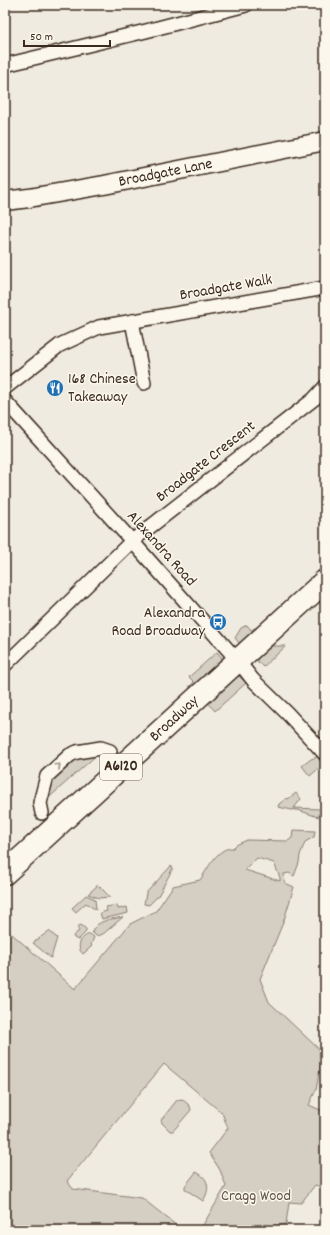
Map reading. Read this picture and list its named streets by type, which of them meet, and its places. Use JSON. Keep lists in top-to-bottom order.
{
  "streets": {
    "highway": ["Broadway", "A6120"],
    "street": [
      "Broadgate Lane",
      "Broadgate Walk",
      "Broadgate Crescent",
      "Alexandra Road"
    ]
  },
  "crossings": [
    ["Broadgate Crescent", "Alexandra Road"],
    ["Alexandra Road", "Broadway"]
  ],
  "parks": ["Cragg Wood"],
  "places": {
    "restaurant": ["168 Chinese Takeaway"],
    "bus stop": ["Alexandra Road Broadway"]
  },
  "scale_bar": "50 m"
}
